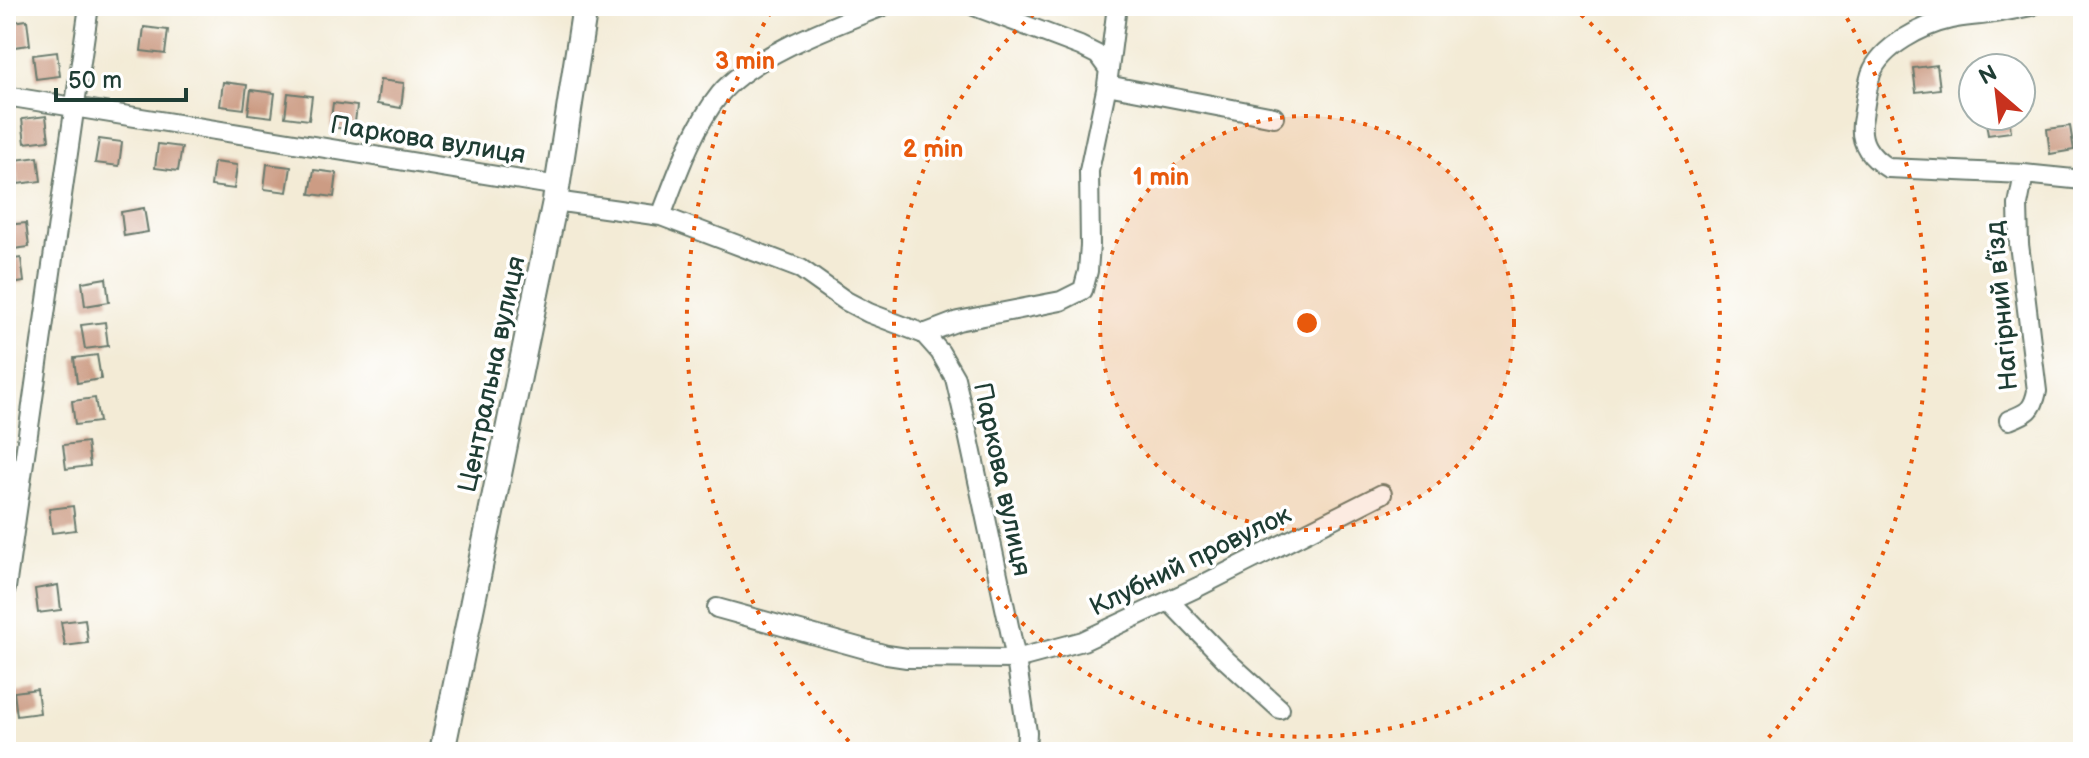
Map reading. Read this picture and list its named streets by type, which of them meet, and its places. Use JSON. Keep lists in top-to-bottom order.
{
  "streets": {
    "street": [
      "Паркова вулиця",
      "Нагірний в’їзд",
      "Центральна вулиця",
      "Клубний провулок"
    ]
  },
  "crossings": [
    ["Паркова вулиця", "Центральна вулиця"],
    ["Паркова вулиця", "Клубний провулок"]
  ],
  "scale_bar": "50 m",
  "north": "top left",
  "rings": ["3 min", "2 min", "1 min"]
}
